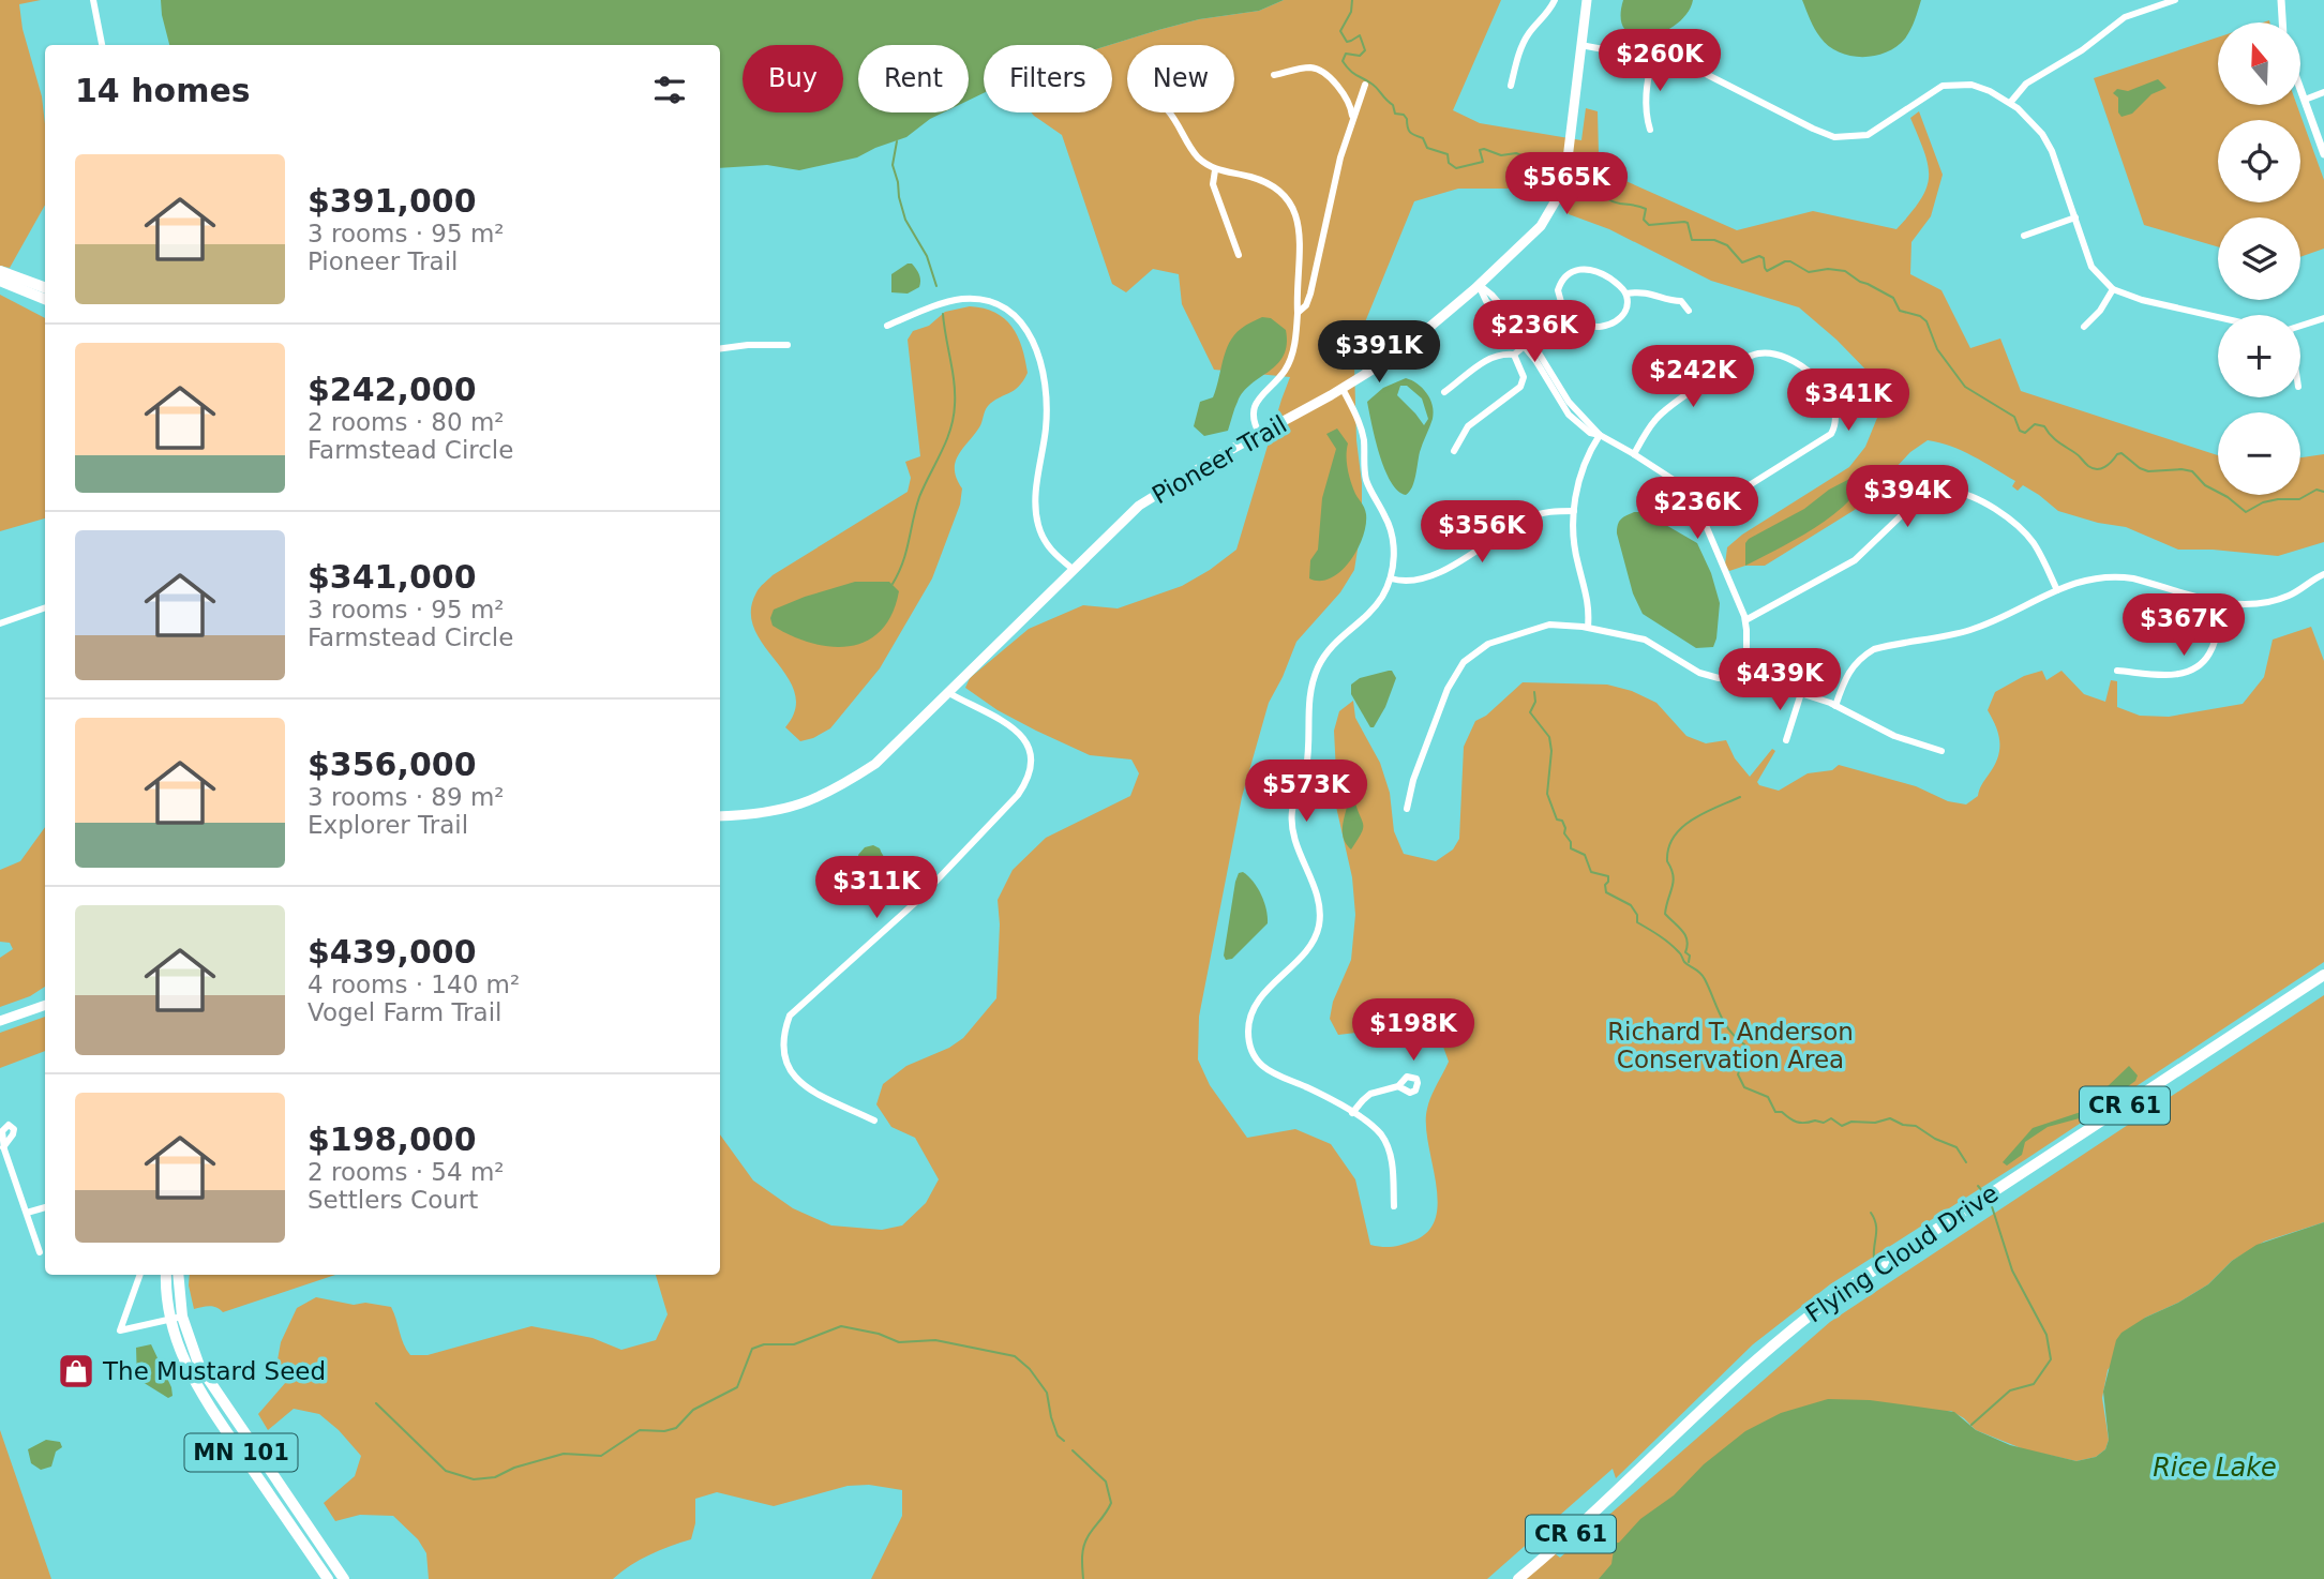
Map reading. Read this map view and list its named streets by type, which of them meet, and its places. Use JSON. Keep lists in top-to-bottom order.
{
  "streets": {
    "main road": [
      "Pioneer Trail",
      "CR 61",
      "Flying Cloud Drive",
      "MN 101"
    ]
  },
  "water": ["Rice Lake"],
  "parks": ["Richard T. Anderson Conservation Area"],
  "places": {
    "shop": ["The Mustard Seed"]
  },
  "north": "top",
  "page": {
    "map_buttons": ["+", "−"],
    "price": [
      "$260K",
      "$565K",
      "$236K",
      "$391K",
      "$242K",
      "$341K",
      "$394K",
      "$236K",
      "$356K",
      "$367K",
      "$439K",
      "$573K",
      "$311K",
      "$198K"
    ],
    "chip": [
      "Buy",
      "Rent",
      "Filters",
      "New"
    ],
    "heading": "14 homes",
    "list": [
      {
        "name": "$391,000",
        "note": "3 rooms · 95 m² · Pioneer Trail"
      },
      {
        "name": "$242,000",
        "note": "2 rooms · 80 m² · Farmstead Circle"
      },
      {
        "name": "$341,000",
        "note": "3 rooms · 95 m² · Farmstead Circle"
      },
      {
        "name": "$356,000",
        "note": "3 rooms · 89 m² · Explorer Trail"
      },
      {
        "name": "$439,000",
        "note": "4 rooms · 140 m² · Vogel Farm Trail"
      },
      {
        "name": "$198,000",
        "note": "2 rooms · 54 m² · Settlers Court"
      }
    ]
  }
}
